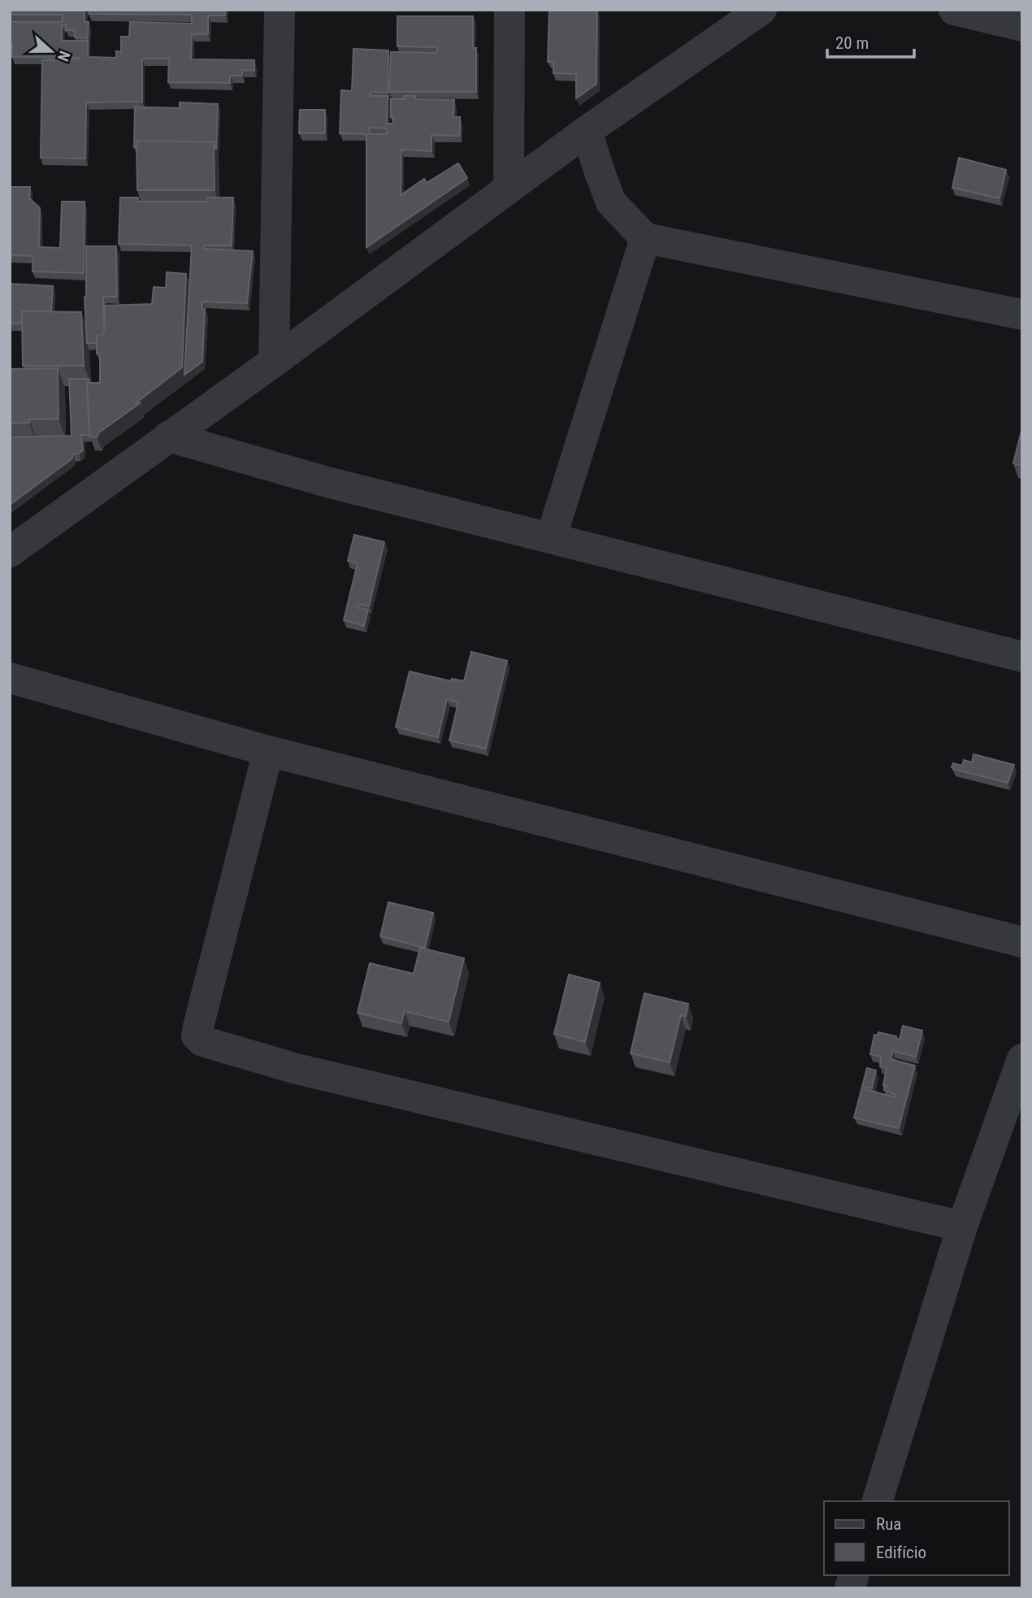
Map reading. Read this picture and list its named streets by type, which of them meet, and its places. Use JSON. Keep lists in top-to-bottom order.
{
  "legend": ["Rua", "Edifício"],
  "scale_bar": "20 m",
  "north": "right"
}
